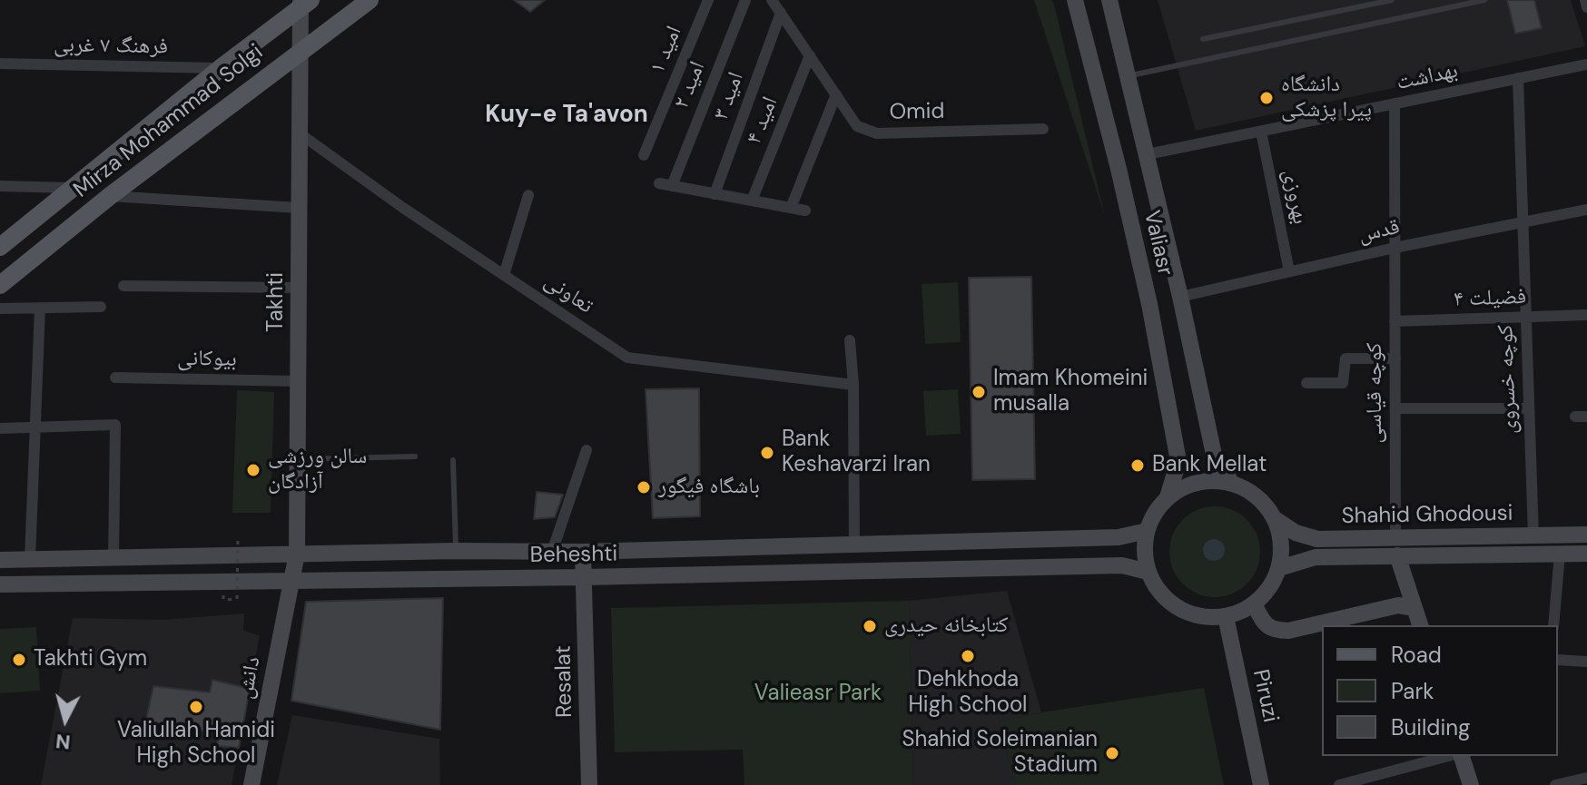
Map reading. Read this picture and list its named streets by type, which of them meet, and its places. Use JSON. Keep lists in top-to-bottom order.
{
  "streets": {
    "main road": [
      "Mirza Mohammad Solgi",
      "Valiasr",
      "Takhti",
      "Shahid Ghodousi",
      "Beheshti",
      "دانش",
      "Resalat",
      "Piruzi"
    ],
    "street": [
      "فرهنگ ۷ غربی",
      "امید ۱",
      "بهداشت",
      "امید ۲",
      "امید ۳",
      "Omid",
      "امید ۴",
      "بهروزی",
      "قدس",
      "تعاونی",
      "فضیلت ۴",
      "بیوکانی",
      "کوچه خسروی",
      "کوچه قیاسی"
    ]
  },
  "crossings": [
    ["فرهنگ ۷ غربی", "Mirza Mohammad Solgi"],
    ["بهداشت", "بهروزی"],
    ["بهداشت", "Valiasr"],
    ["بهداشت", "کوچه خسروی"],
    ["بهداشت", "کوچه قیاسی"],
    ["امید ۳", "Omid"],
    ["Omid", "امید ۴"],
    ["Mirza Mohammad Solgi", "Takhti"],
    ["بهروزی", "قدس"],
    ["قدس", "Valiasr"],
    ["قدس", "کوچه خسروی"],
    ["قدس", "کوچه قیاسی"],
    ["Valiasr", "Shahid Ghodousi"],
    ["Valiasr", "Beheshti"],
    ["Valiasr", "Piruzi"],
    ["تعاونی", "Takhti"],
    ["فضیلت ۴", "کوچه خسروی"],
    ["فضیلت ۴", "کوچه قیاسی"],
    ["Takhti", "بیوکانی"],
    ["Takhti", "Beheshti"],
    ["Takhti", "دانش"],
    ["کوچه خسروی", "Shahid Ghodousi"],
    ["کوچه قیاسی", "Shahid Ghodousi"],
    ["Shahid Ghodousi", "Beheshti"],
    ["Shahid Ghodousi", "Piruzi"],
    ["Beheshti", "دانش"],
    ["Beheshti", "Resalat"],
    ["Beheshti", "Piruzi"]
  ],
  "districts": ["Kuy-e Ta'avon"],
  "parks": ["Valieasr Park"],
  "places": [
    "دانشگاه پیرا پزشکی",
    "Imam Khomeini musalla",
    "Bank Keshavarzi Iran",
    "Bank Mellat",
    "سالن ورزشی آزادگان",
    "باشگاه فیگور",
    "کتابخانه حیدری",
    "Dehkhoda High School",
    "Takhti Gym",
    "Valiullah Hamidi High School",
    "Shahid Soleimanian Stadium"
  ],
  "legend": ["Road", "Park", "Building"],
  "north": "bottom"
}
